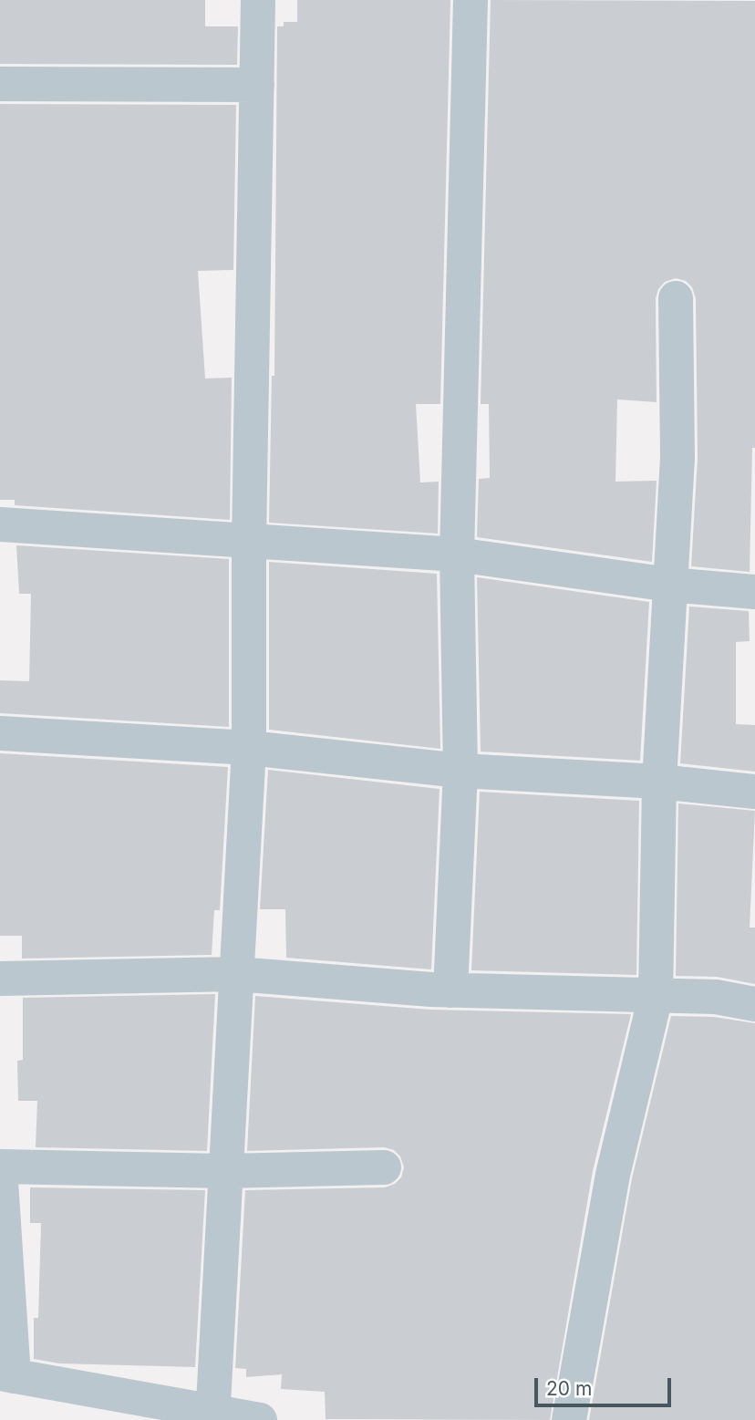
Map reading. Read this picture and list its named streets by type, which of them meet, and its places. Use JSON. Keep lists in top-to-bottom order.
{
  "scale_bar": "20 m"
}
